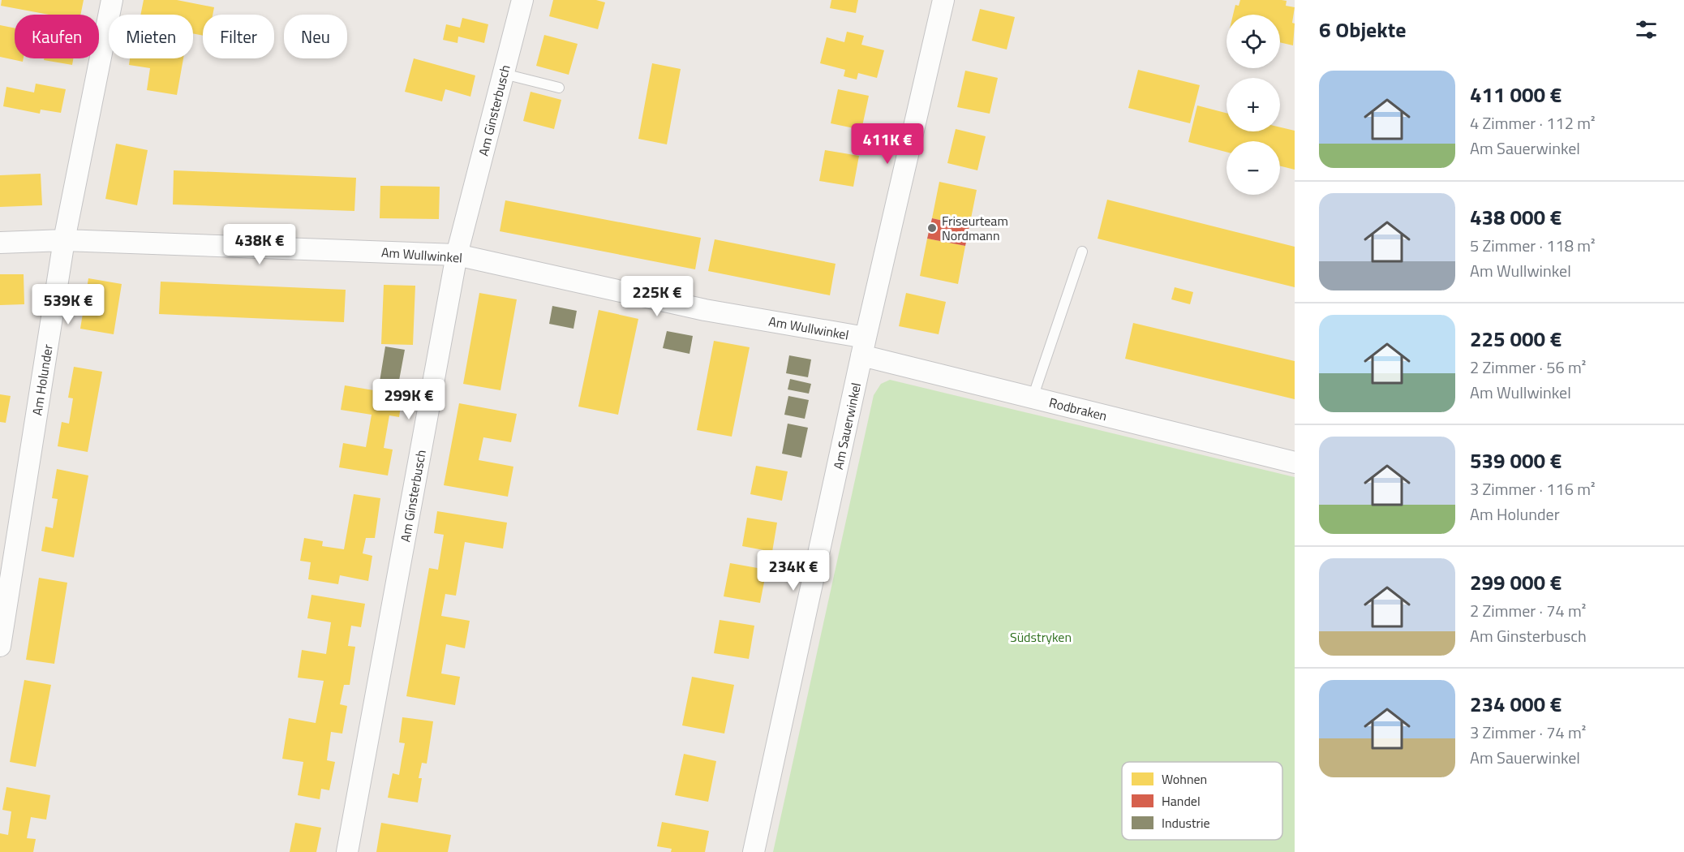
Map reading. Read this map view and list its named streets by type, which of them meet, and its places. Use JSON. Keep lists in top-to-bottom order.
{
  "streets": {
    "street": [
      "Am Ginsterbusch",
      "Am Wullwinkel",
      "Am Holunder",
      "Rodbraken",
      "Am Sauerwinkel"
    ]
  },
  "crossings": [
    ["Am Ginsterbusch", "Am Wullwinkel"],
    ["Am Wullwinkel", "Am Holunder"],
    ["Am Wullwinkel", "Rodbraken"],
    ["Am Wullwinkel", "Am Sauerwinkel"],
    ["Rodbraken", "Am Sauerwinkel"]
  ],
  "parks": ["Südstryken"],
  "places": ["Friseurteam Nordmann"],
  "legend": ["Wohnen", "Handel", "Industrie"],
  "page": {
    "heading": "6 Objekte",
    "map_buttons": ["+", "−"],
    "chip": [
      "Kaufen",
      "Mieten",
      "Filter",
      "Neu"
    ],
    "list": [
      {
        "name": "411 000 €",
        "note": "4 Zimmer · 112 m² · Am Sauerwinkel"
      },
      {
        "name": "438 000 €",
        "note": "5 Zimmer · 118 m² · Am Wullwinkel"
      },
      {
        "name": "225 000 €",
        "note": "2 Zimmer · 56 m² · Am Wullwinkel"
      },
      {
        "name": "539 000 €",
        "note": "3 Zimmer · 116 m² · Am Holunder"
      },
      {
        "name": "299 000 €",
        "note": "2 Zimmer · 74 m² · Am Ginsterbusch"
      },
      {
        "name": "234 000 €",
        "note": "3 Zimmer · 74 m² · Am Sauerwinkel"
      }
    ],
    "price": [
      "411K €",
      "438K €",
      "225K €",
      "539K €",
      "299K €",
      "234K €"
    ]
  }
}
